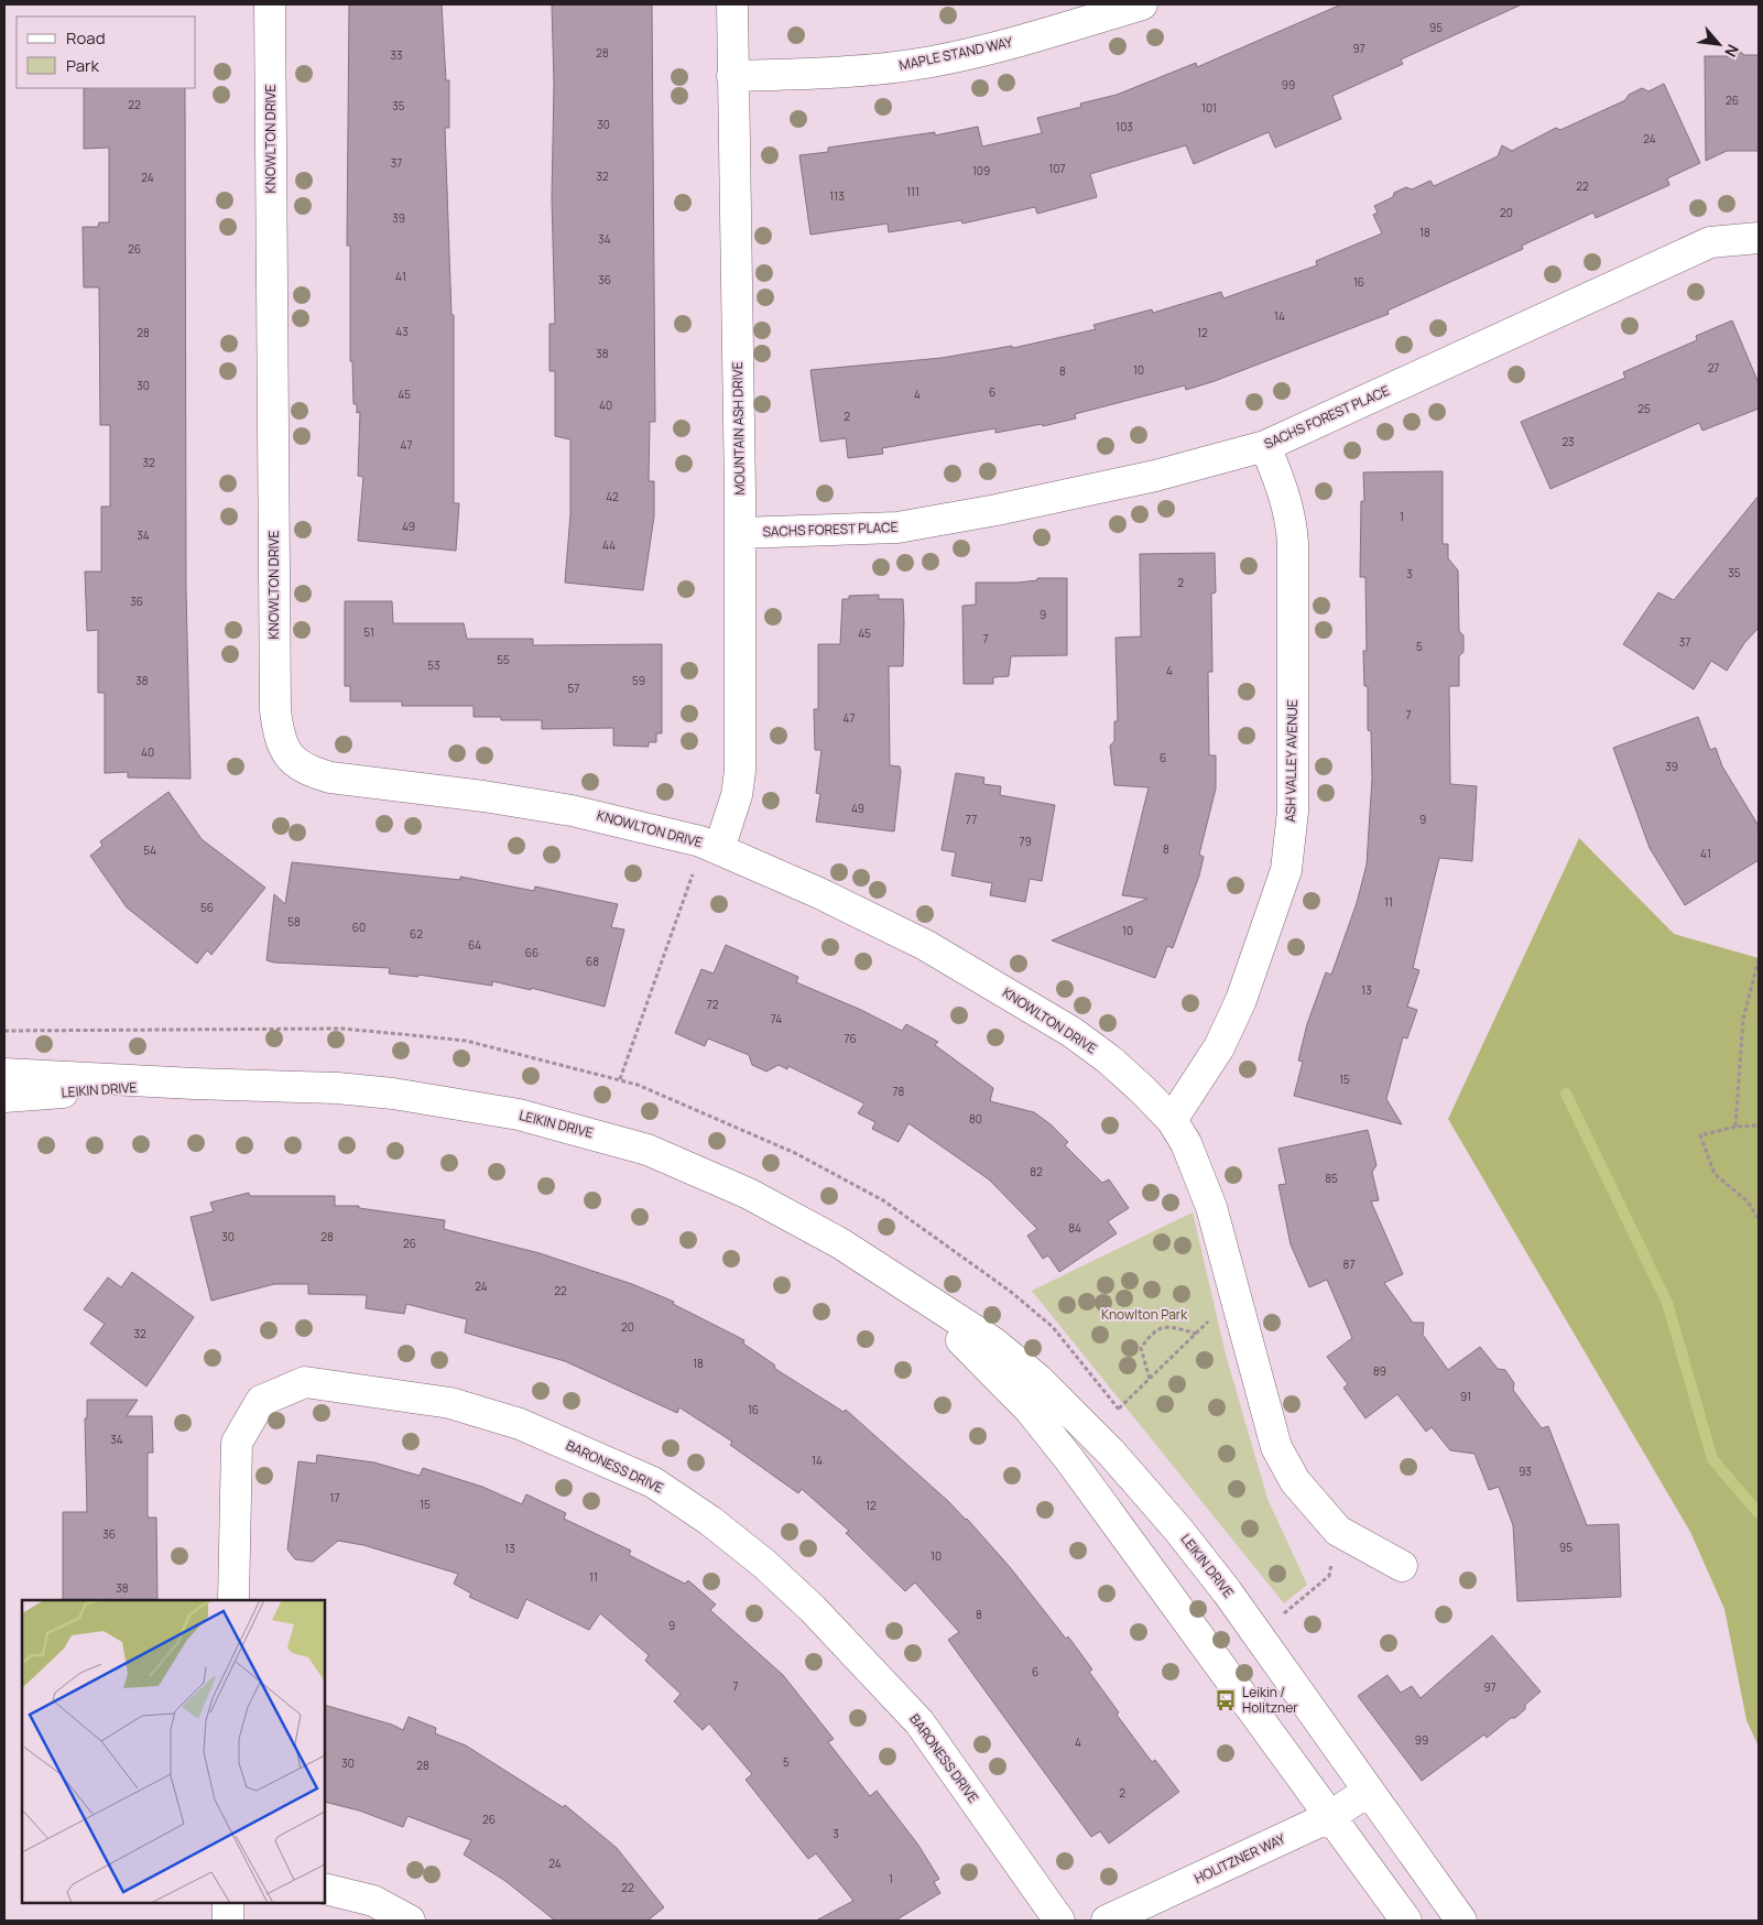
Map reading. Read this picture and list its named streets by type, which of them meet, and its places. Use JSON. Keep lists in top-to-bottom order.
{
  "streets": {
    "street": [
      "MAPLE STAND WAY",
      "KNOWLTON DRIVE",
      "SACHS FOREST PLACE",
      "MOUNTAIN ASH DRIVE",
      "ASH VALLEY AVENUE",
      "LEIKIN DRIVE",
      "BARONESS DRIVE",
      "HOLITZNER WAY"
    ]
  },
  "crossings": [
    ["MAPLE STAND WAY", "MOUNTAIN ASH DRIVE"],
    ["KNOWLTON DRIVE", "MOUNTAIN ASH DRIVE"],
    ["KNOWLTON DRIVE", "ASH VALLEY AVENUE"],
    ["SACHS FOREST PLACE", "MOUNTAIN ASH DRIVE"],
    ["SACHS FOREST PLACE", "ASH VALLEY AVENUE"],
    ["LEIKIN DRIVE", "HOLITZNER WAY"]
  ],
  "parks": ["Knowlton Park"],
  "places": {
    "bus stop": ["Leikin / Holitzner"]
  },
  "house_numbers": [
    "95",
    "97",
    "28",
    "33",
    "99",
    "26",
    "22",
    "35",
    "101",
    "30",
    "103",
    "24",
    "37",
    "107",
    "109",
    "32",
    "24",
    "22",
    "111",
    "113",
    "20",
    "39",
    "18",
    "34",
    "26",
    "41",
    "36",
    "16",
    "14",
    "43",
    "28",
    "12",
    "38",
    "27",
    "10",
    "8",
    "30",
    "6",
    "45",
    "4",
    "40",
    "25",
    "2",
    "23",
    "47",
    "32",
    "42",
    "1",
    "49",
    "34",
    "44",
    "35",
    "3",
    "2",
    "36",
    "9",
    "51",
    "45",
    "7",
    "37",
    "5",
    "55",
    "53",
    "4",
    "38",
    "59",
    "57",
    "7",
    "47",
    "40",
    "6",
    "39",
    "49",
    "77",
    "9",
    "79",
    "8",
    "54",
    "41",
    "11",
    "56",
    "58",
    "60",
    "10",
    "62",
    "64",
    "66",
    "68",
    "13",
    "72",
    "74",
    "76",
    "15",
    "78",
    "80",
    "82",
    "85",
    "84",
    "30",
    "28",
    "26",
    "87",
    "24",
    "22",
    "20",
    "32",
    "18",
    "89",
    "91",
    "16",
    "34",
    "14",
    "93",
    "17",
    "15",
    "12",
    "36",
    "95",
    "13",
    "10",
    "11",
    "38",
    "8",
    "9",
    "6",
    "7",
    "97",
    "99",
    "4",
    "5",
    "30",
    "28",
    "2",
    "26",
    "3",
    "24",
    "1",
    "22"
  ],
  "legend": ["Road", "Park"],
  "north": "bottom right"
}
